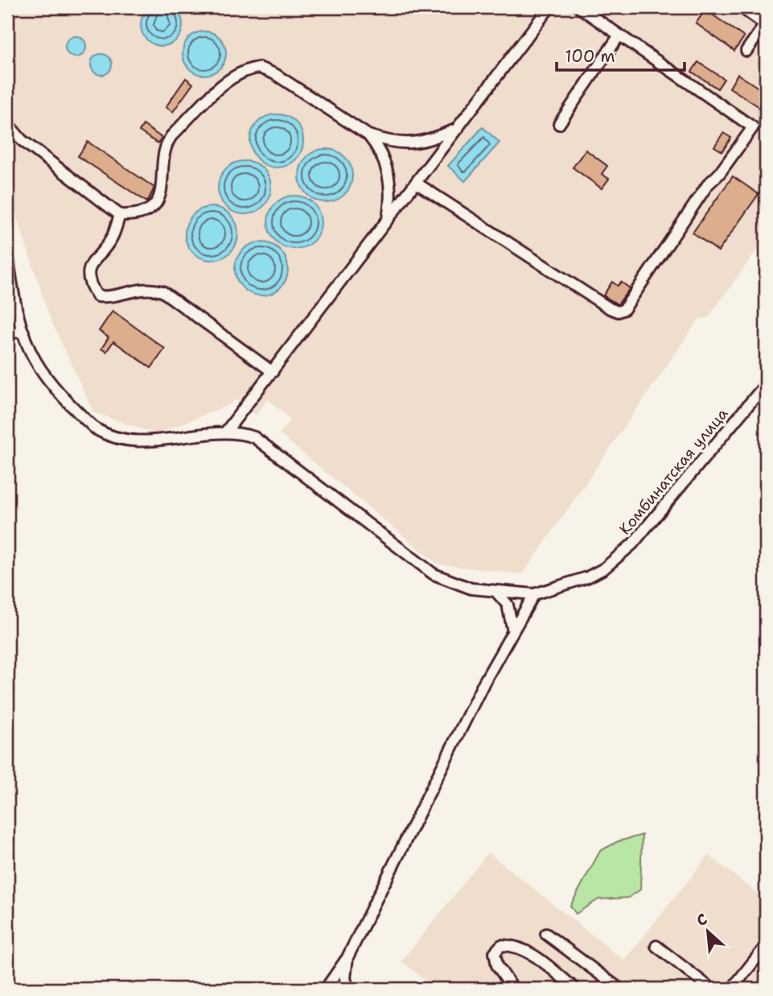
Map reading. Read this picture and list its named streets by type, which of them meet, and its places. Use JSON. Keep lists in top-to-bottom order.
{
  "streets": {
    "street": ["Комбинатская улица"]
  },
  "scale_bar": "100 m",
  "north": "top left"
}
